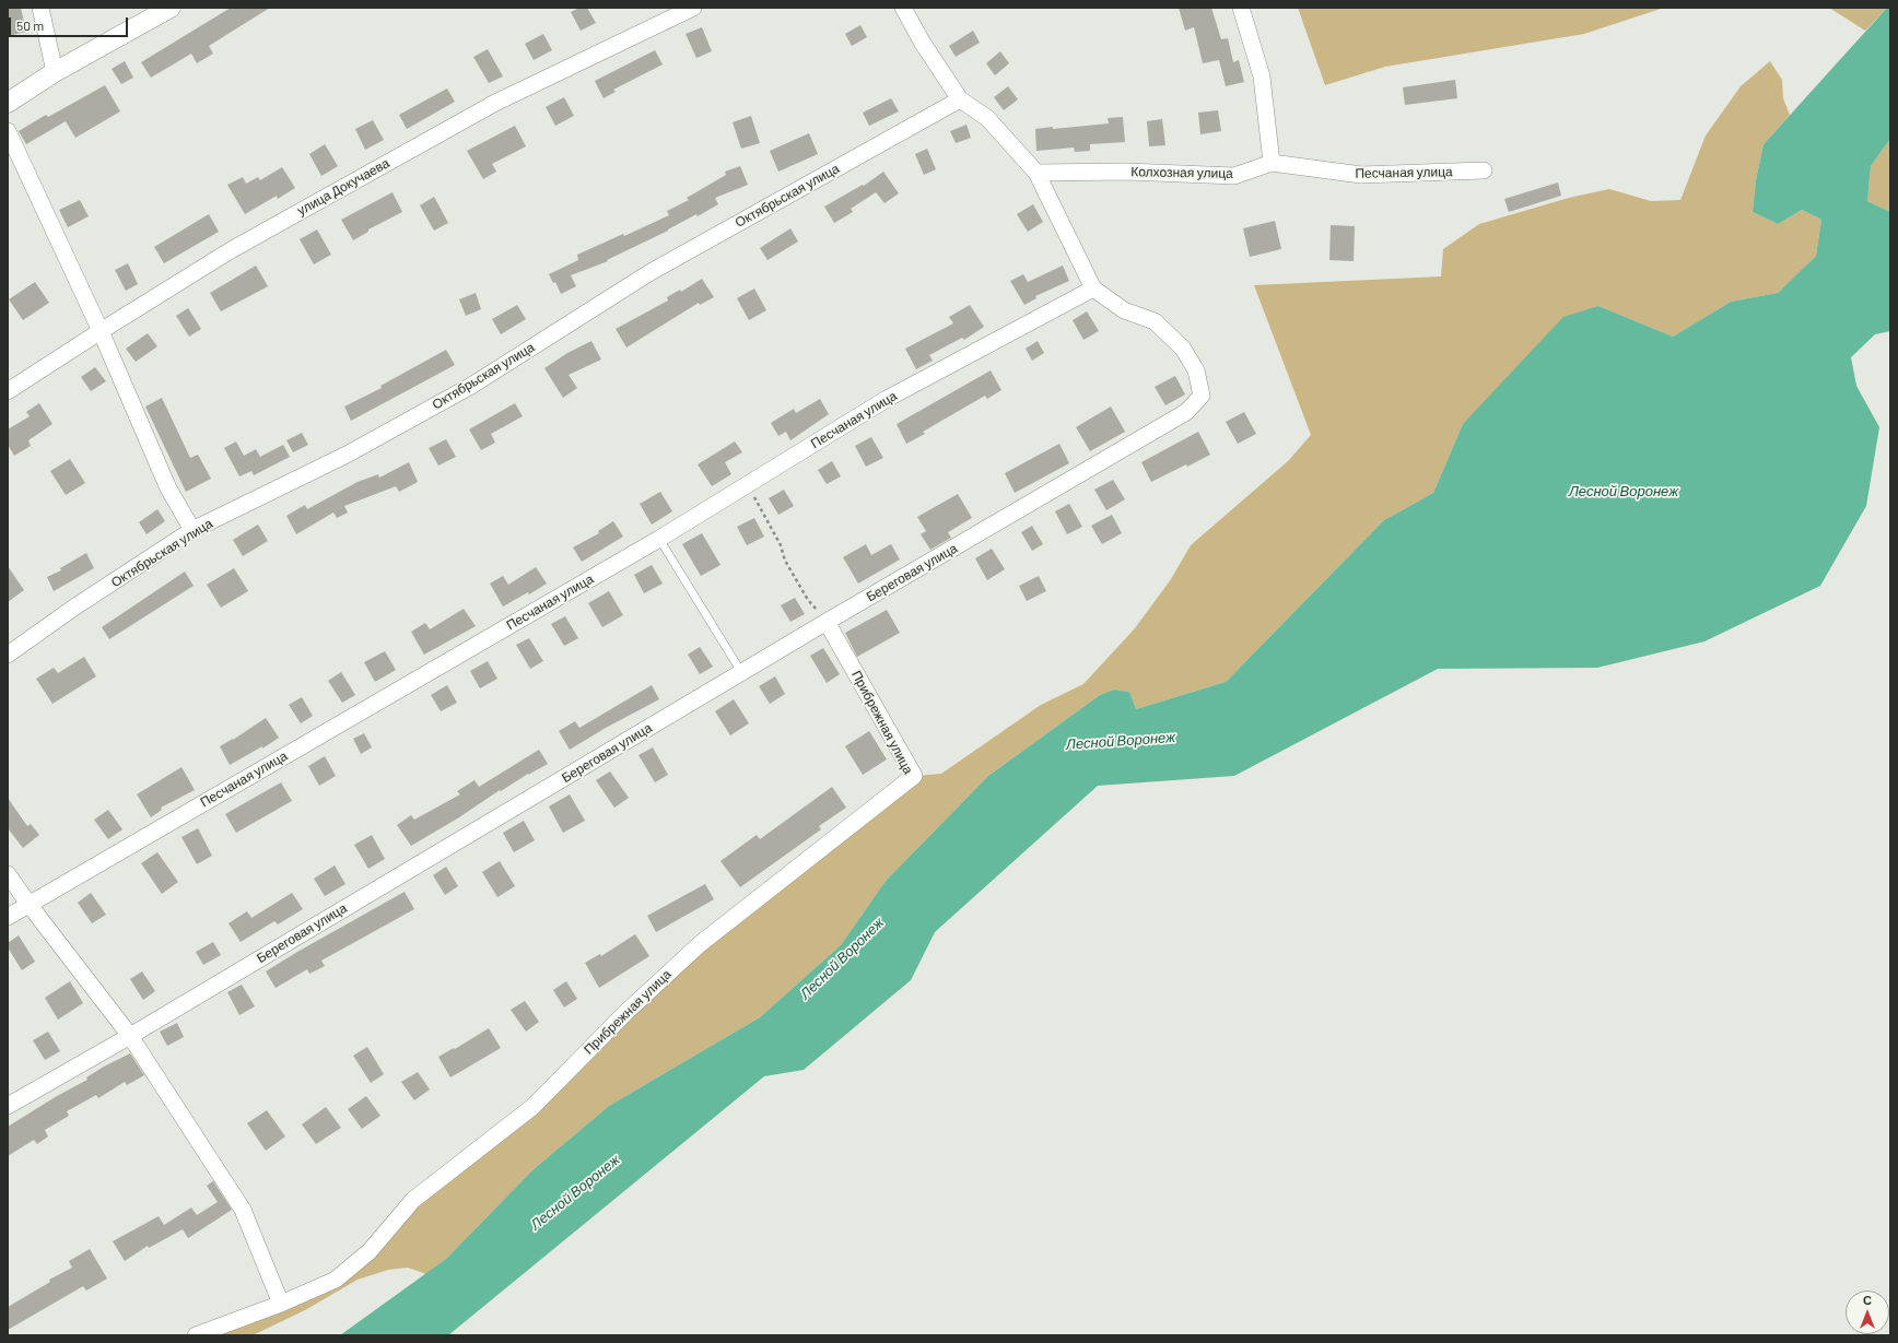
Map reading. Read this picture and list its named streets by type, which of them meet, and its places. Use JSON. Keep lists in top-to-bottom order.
{
  "streets": {
    "street": [
      "Колхозная улица",
      "Песчаная улица",
      "улица Докучаева",
      "Октябрьская улица",
      "Береговая улица",
      "Прибрежная улица"
    ]
  },
  "crossings": [
    ["Колхозная улица", "Песчаная улица"],
    ["Песчаная улица", "Береговая улица"],
    ["Береговая улица", "Прибрежная улица"]
  ],
  "water": ["Лесной Воронеж"],
  "scale_bar": "50 m",
  "north": "top"
}
